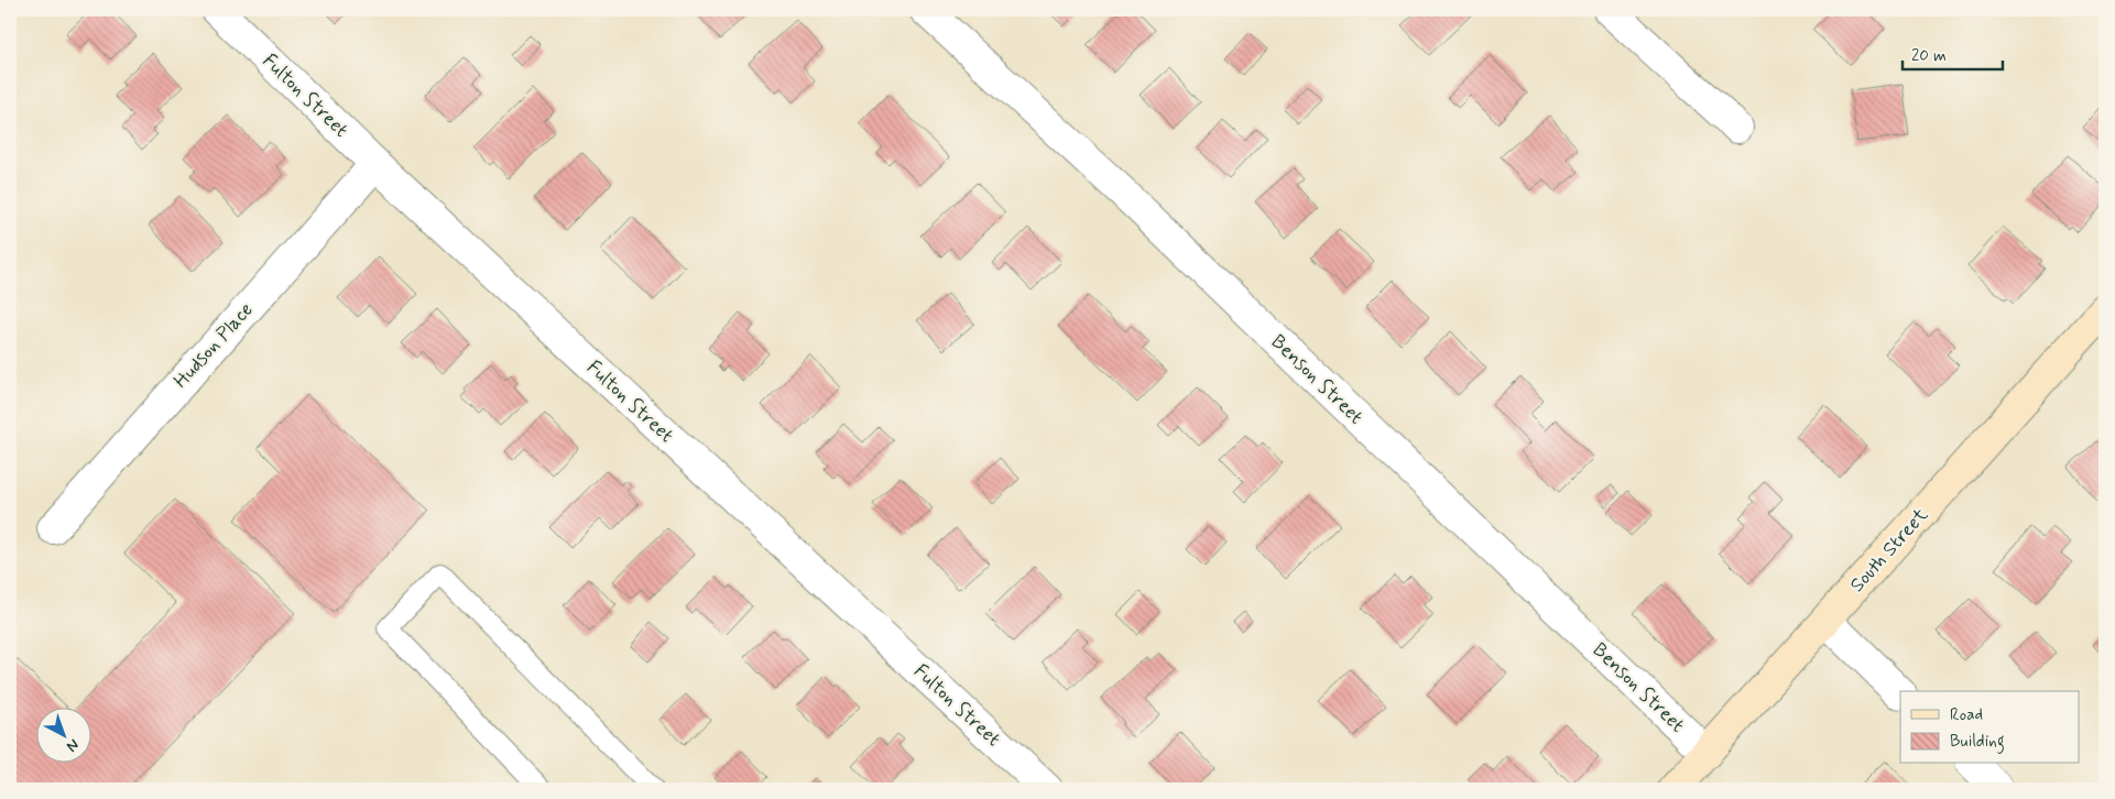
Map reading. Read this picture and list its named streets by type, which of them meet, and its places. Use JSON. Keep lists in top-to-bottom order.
{
  "streets": {
    "main road": ["South Street"],
    "street": ["Fulton Street", "Hudson Place", "Benson Street"]
  },
  "crossings": [
    ["Fulton Street", "Hudson Place"],
    ["Benson Street", "South Street"]
  ],
  "legend": ["Road", "Building"],
  "scale_bar": "20 m",
  "north": "bottom right"
}
